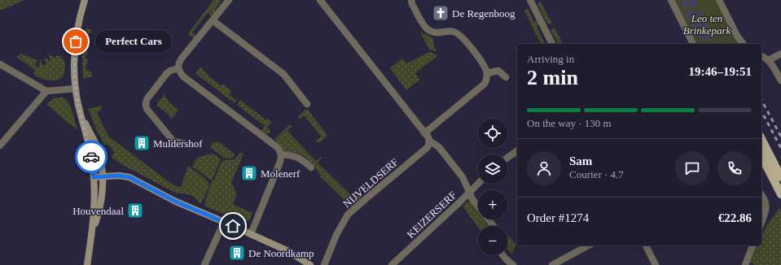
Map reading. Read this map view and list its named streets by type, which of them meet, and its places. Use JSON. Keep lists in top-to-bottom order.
{
  "streets": {
    "street": ["NIJVELDSERF", "KEIZERSERF"]
  },
  "parks": ["Leo ten Brinkepark"],
  "places": {
    "church": ["De Regenboog"],
    "other": ["Perfect Cars"],
    "building": [
      "Muldershof",
      "Molenerf",
      "Houvendaal",
      "De Noordkamp"
    ]
  },
  "page": {
    "bubble": "Perfect Cars",
    "heading": ["2 min", "Arriving in", "19:46–19:51"],
    "panel": [
      "Sam",
      "Courier · 4.7",
      "Order #1274",
      "€22.86"
    ],
    "bar": "On the way · 130 m",
    "map_buttons": ["+", "−"]
  }
}
